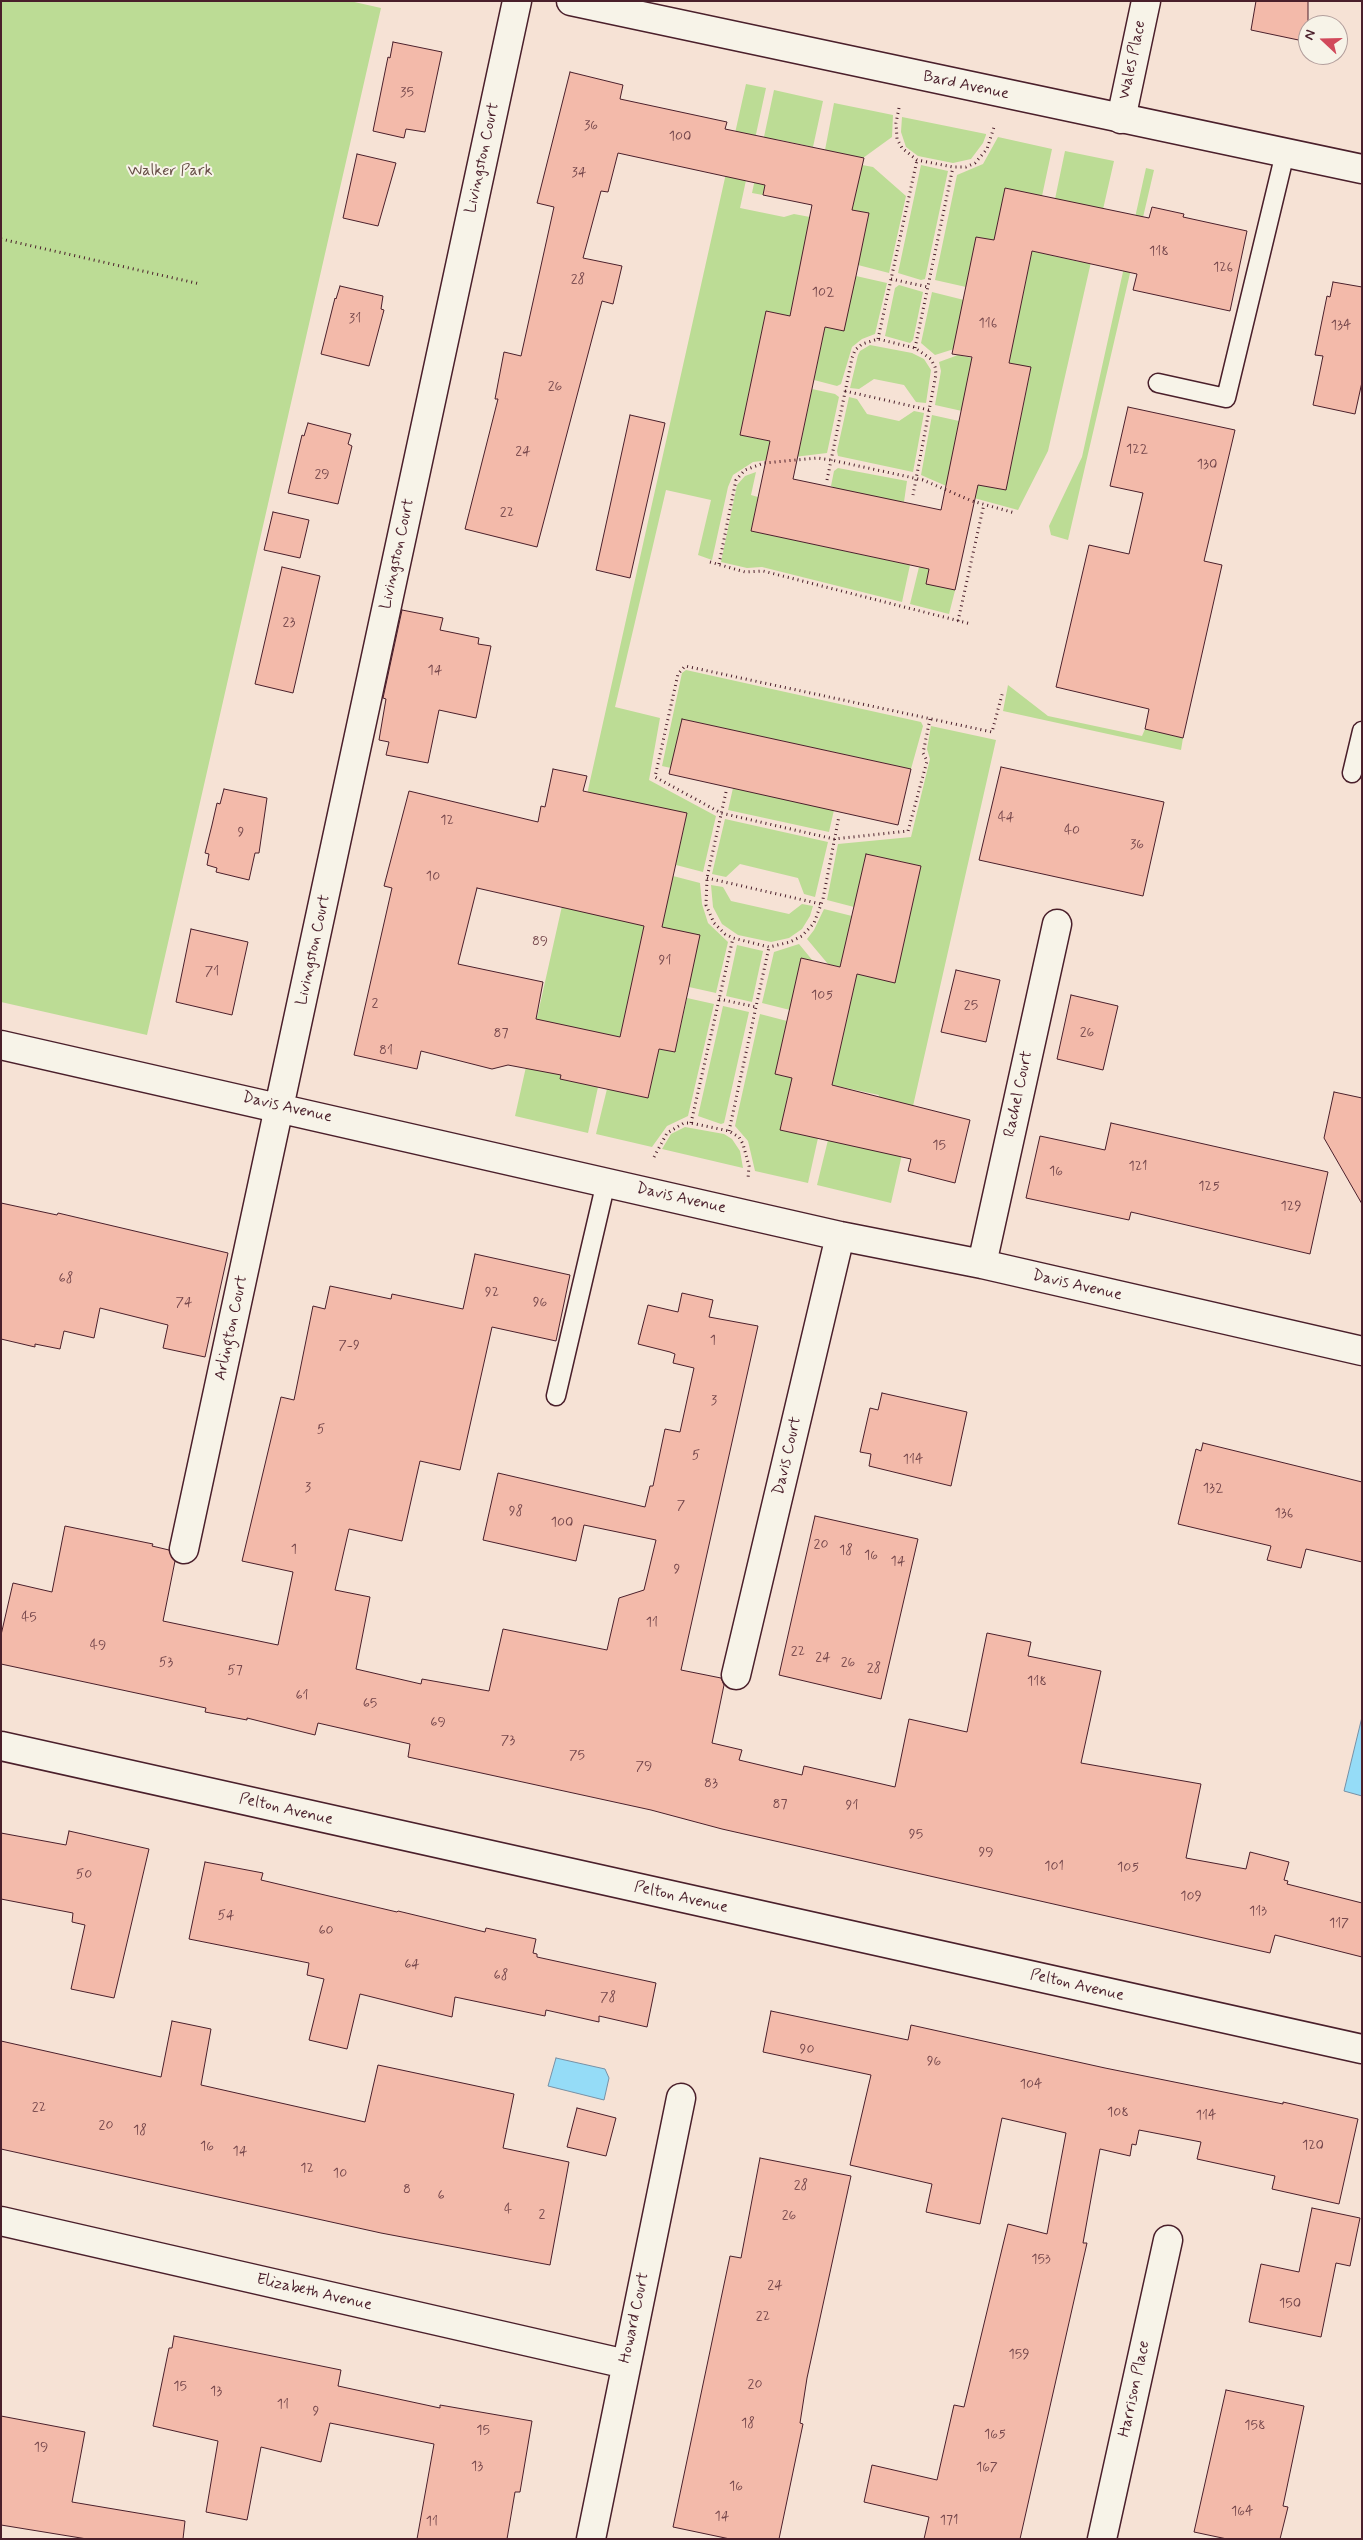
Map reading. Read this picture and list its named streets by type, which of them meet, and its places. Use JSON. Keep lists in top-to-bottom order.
{
  "streets": {
    "street": [
      "Wales Place",
      "Bard Avenue",
      "Livingston Court",
      "Rachel Court",
      "Davis Avenue",
      "Arlington Court",
      "Davis Court",
      "Pelton Avenue",
      "Elizabeth Avenue",
      "Howard Court",
      "Harrison Place"
    ]
  },
  "crossings": [
    ["Wales Place", "Bard Avenue"],
    ["Livingston Court", "Davis Avenue"],
    ["Livingston Court", "Arlington Court"],
    ["Rachel Court", "Davis Avenue"],
    ["Davis Avenue", "Arlington Court"],
    ["Davis Avenue", "Davis Court"],
    ["Elizabeth Avenue", "Howard Court"]
  ],
  "parks": ["Walker Park"],
  "house_numbers": [
    "35",
    "36",
    "100",
    "34",
    "118",
    "126",
    "28",
    "102",
    "31",
    "116",
    "134",
    "26",
    "122",
    "24",
    "130",
    "29",
    "22",
    "23",
    "14",
    "44",
    "12",
    "40",
    "9",
    "36",
    "10",
    "89",
    "91",
    "71",
    "105",
    "2",
    "25",
    "26",
    "87",
    "81",
    "15",
    "121",
    "16",
    "125",
    "129",
    "68",
    "92",
    "74",
    "96",
    "1",
    "7-9",
    "3",
    "5",
    "5",
    "114",
    "3",
    "132",
    "7",
    "98",
    "136",
    "100",
    "20",
    "1",
    "18",
    "16",
    "14",
    "9",
    "45",
    "11",
    "49",
    "22",
    "24",
    "53",
    "26",
    "28",
    "57",
    "118",
    "61",
    "65",
    "69",
    "73",
    "75",
    "79",
    "83",
    "87",
    "91",
    "95",
    "99",
    "101",
    "105",
    "50",
    "109",
    "113",
    "54",
    "117",
    "60",
    "64",
    "68",
    "78",
    "90",
    "96",
    "104",
    "22",
    "108",
    "114",
    "20",
    "18",
    "120",
    "16",
    "14",
    "12",
    "10",
    "28",
    "8",
    "6",
    "4",
    "2",
    "26",
    "153",
    "24",
    "150",
    "22",
    "159",
    "20",
    "15",
    "13",
    "11",
    "9",
    "18",
    "158",
    "15",
    "165",
    "19",
    "13",
    "167",
    "16",
    "164",
    "14",
    "171",
    "11"
  ],
  "north": "left"
}
